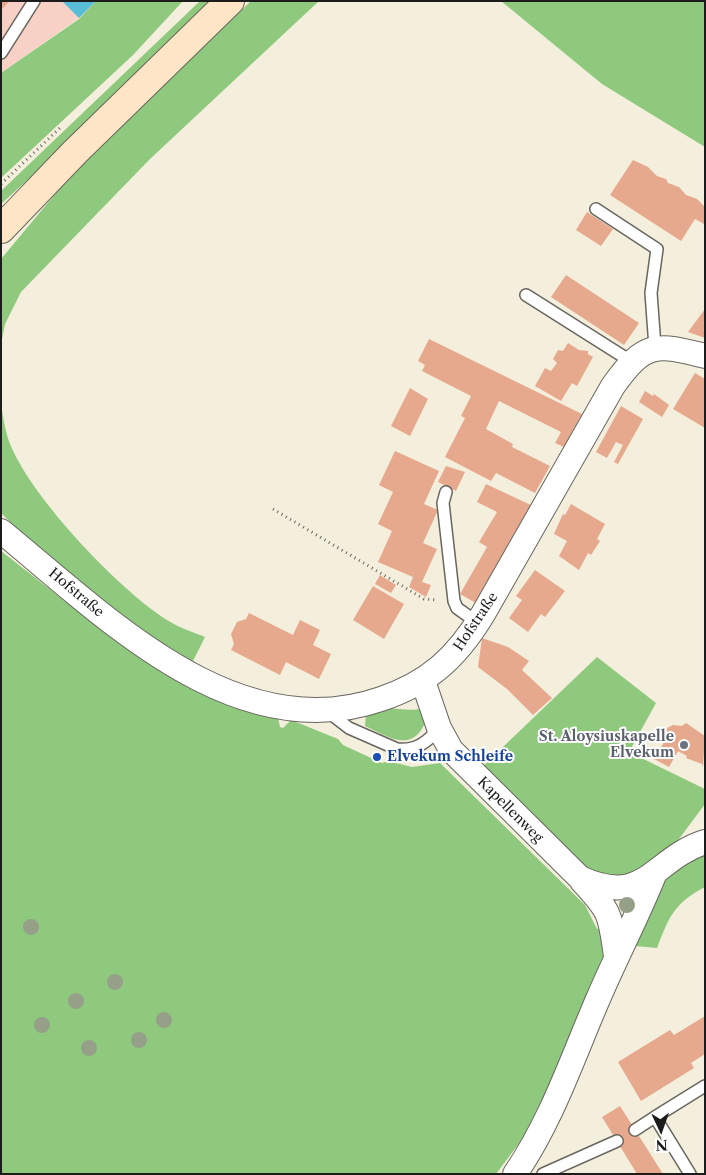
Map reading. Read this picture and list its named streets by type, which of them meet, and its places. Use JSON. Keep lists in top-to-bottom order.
{
  "streets": {
    "street": ["Hofstraße", "Kapellenweg"]
  },
  "crossings": [
    ["Hofstraße", "Kapellenweg"]
  ],
  "places": ["St. Aloysiuskapelle Elvekum", "Elvekum Schleife"],
  "north": "bottom"
}
